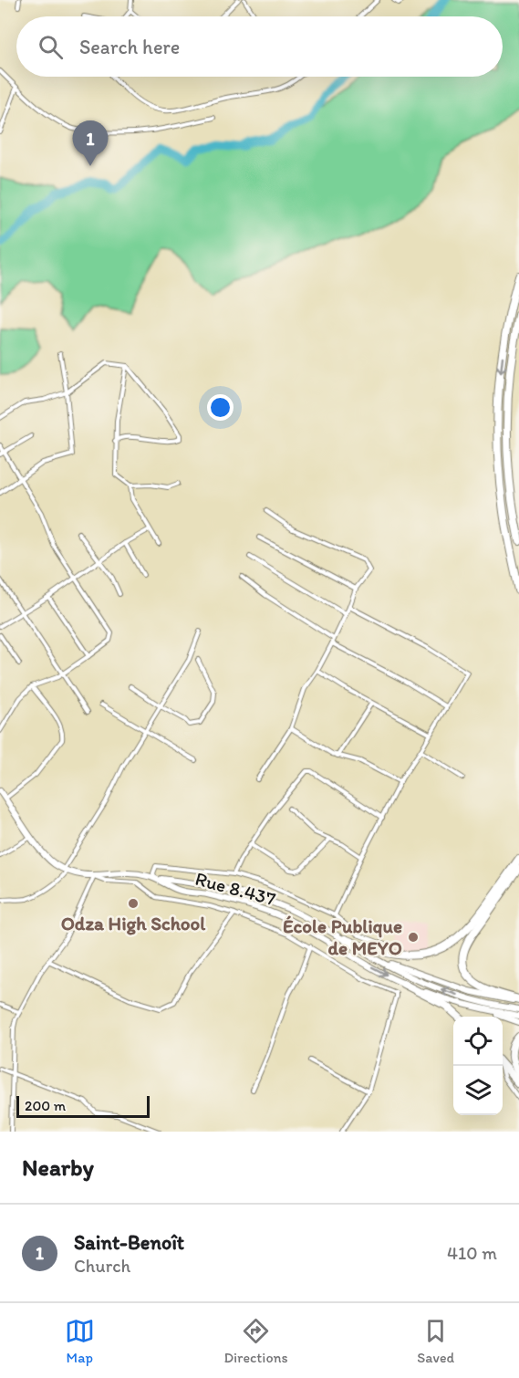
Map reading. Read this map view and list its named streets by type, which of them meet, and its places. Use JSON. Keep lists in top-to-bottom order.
{
  "streets": {
    "main road": ["Rue 8.437"]
  },
  "places": ["Odza High School", "École Publique de MEYO"],
  "scale_bar": "200 m",
  "page": {
    "search": "Search here",
    "pins": "1",
    "scale": "200 m",
    "heading": "Nearby",
    "list": [
      {
        "mark": "1",
        "name": "Saint-Benoît",
        "note": "Church",
        "value": "410 m"
      }
    ],
    "nav": ["Map", "Directions", "Saved"]
  }
}
